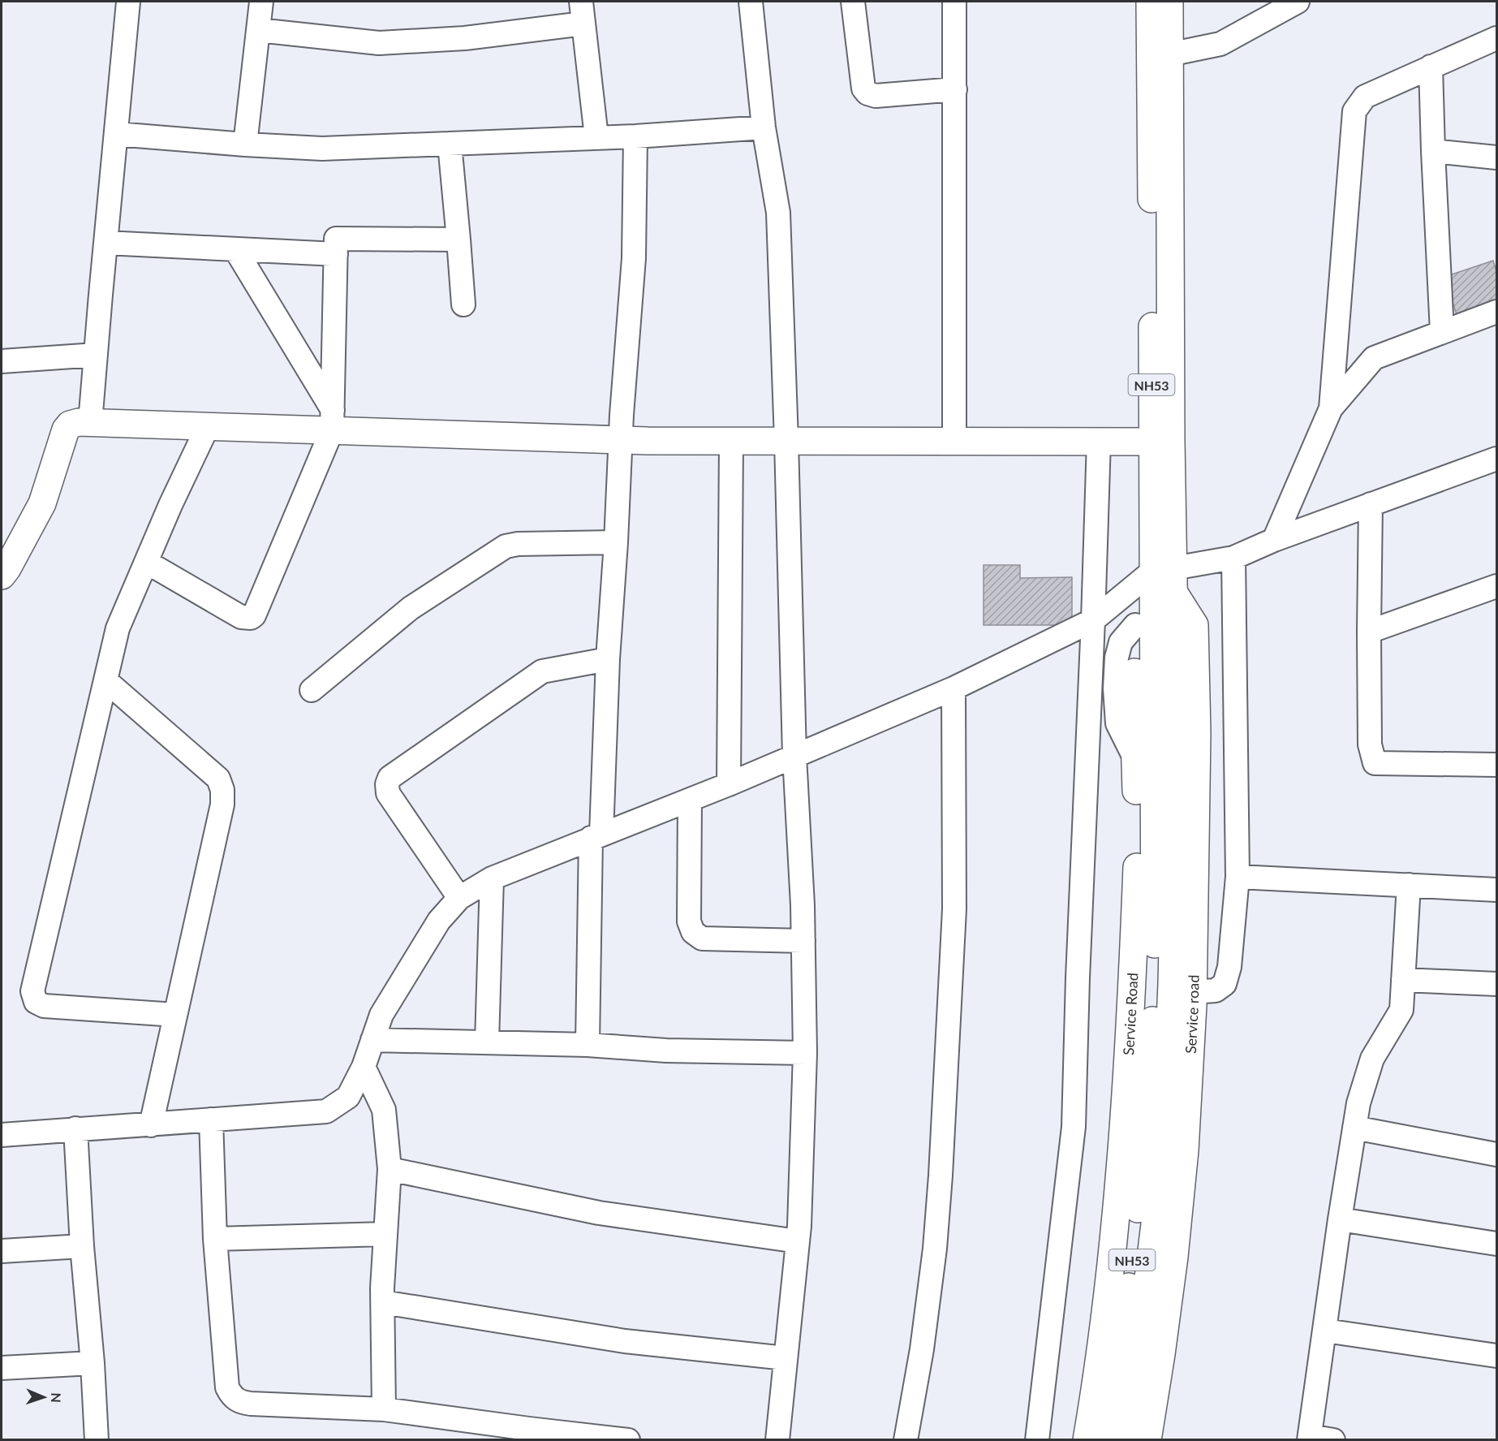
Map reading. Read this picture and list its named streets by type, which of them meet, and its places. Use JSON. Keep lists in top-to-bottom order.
{
  "streets": {
    "main road": ["NH53", "Service road", "Service Road"]
  },
  "crossings": [
    ["NH53", "Service road"],
    ["NH53", "Service Road"],
    ["Service road", "Service Road"]
  ],
  "north": "right"
}
